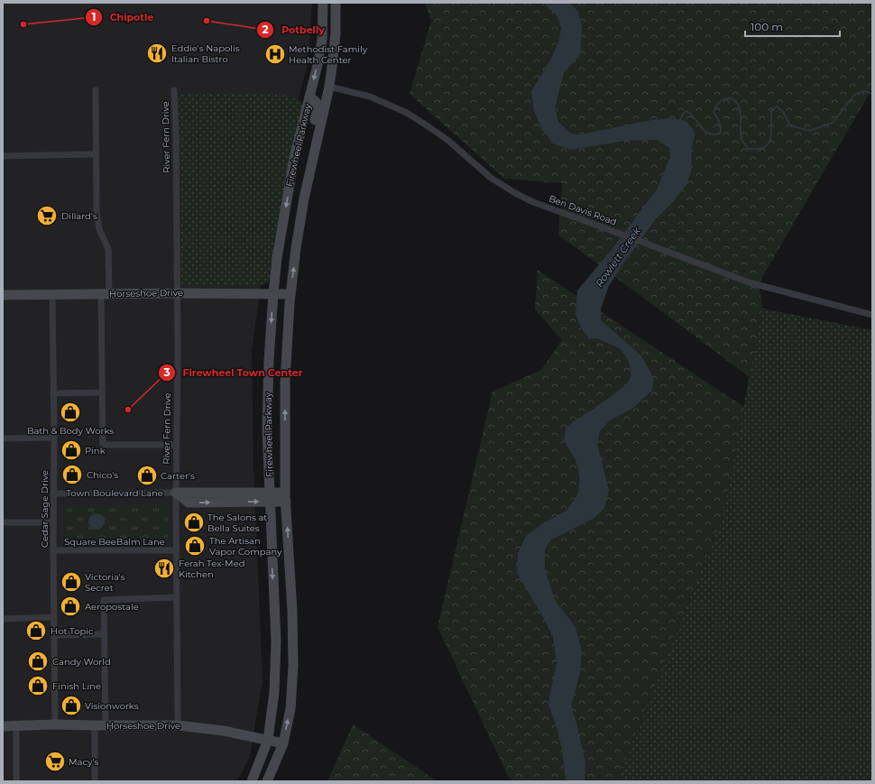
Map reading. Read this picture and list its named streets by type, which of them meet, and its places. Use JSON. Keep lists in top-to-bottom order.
{
  "streets": {
    "main road": ["Firewheel Parkway", "Horseshoe Drive", "Town Boulevard Lane"],
    "street": [
      "River Fern Drive",
      "Ben Davis Road",
      "Cedar Sage Drive",
      "Square BeeBalm Lane"
    ]
  },
  "crossings": [
    ["River Fern Drive", "Horseshoe Drive"],
    ["River Fern Drive", "Town Boulevard Lane"],
    ["River Fern Drive", "Square BeeBalm Lane"],
    ["Firewheel Parkway", "Ben Davis Road"],
    ["Firewheel Parkway", "Horseshoe Drive"],
    ["Firewheel Parkway", "Town Boulevard Lane"],
    ["Horseshoe Drive", "Cedar Sage Drive"],
    ["Town Boulevard Lane", "Cedar Sage Drive"],
    ["Cedar Sage Drive", "Square BeeBalm Lane"]
  ],
  "water": ["Rowlett Creek"],
  "places": {
    "other": ["Potbelly", "Chipotle", "Firewheel Town Center"],
    "restaurant": ["Eddie's Napolis Italian Bistro", "Ferah Tex-Med Kitchen"],
    "hospital": ["Methodist Family Health Center"],
    "supermarket": ["Dillard's", "Macy's"],
    "shop": [
      "Bath & Body Works",
      "Pink",
      "Chico's",
      "Carter's",
      "The Salons at Bella Suites",
      "The Artisan Vapor Company",
      "Victoria's Secret",
      "Aeropostale",
      "Hot Topic",
      "Candy World",
      "Finish Line",
      "Visionworks"
    ]
  },
  "scale_bar": "100 m"
}
